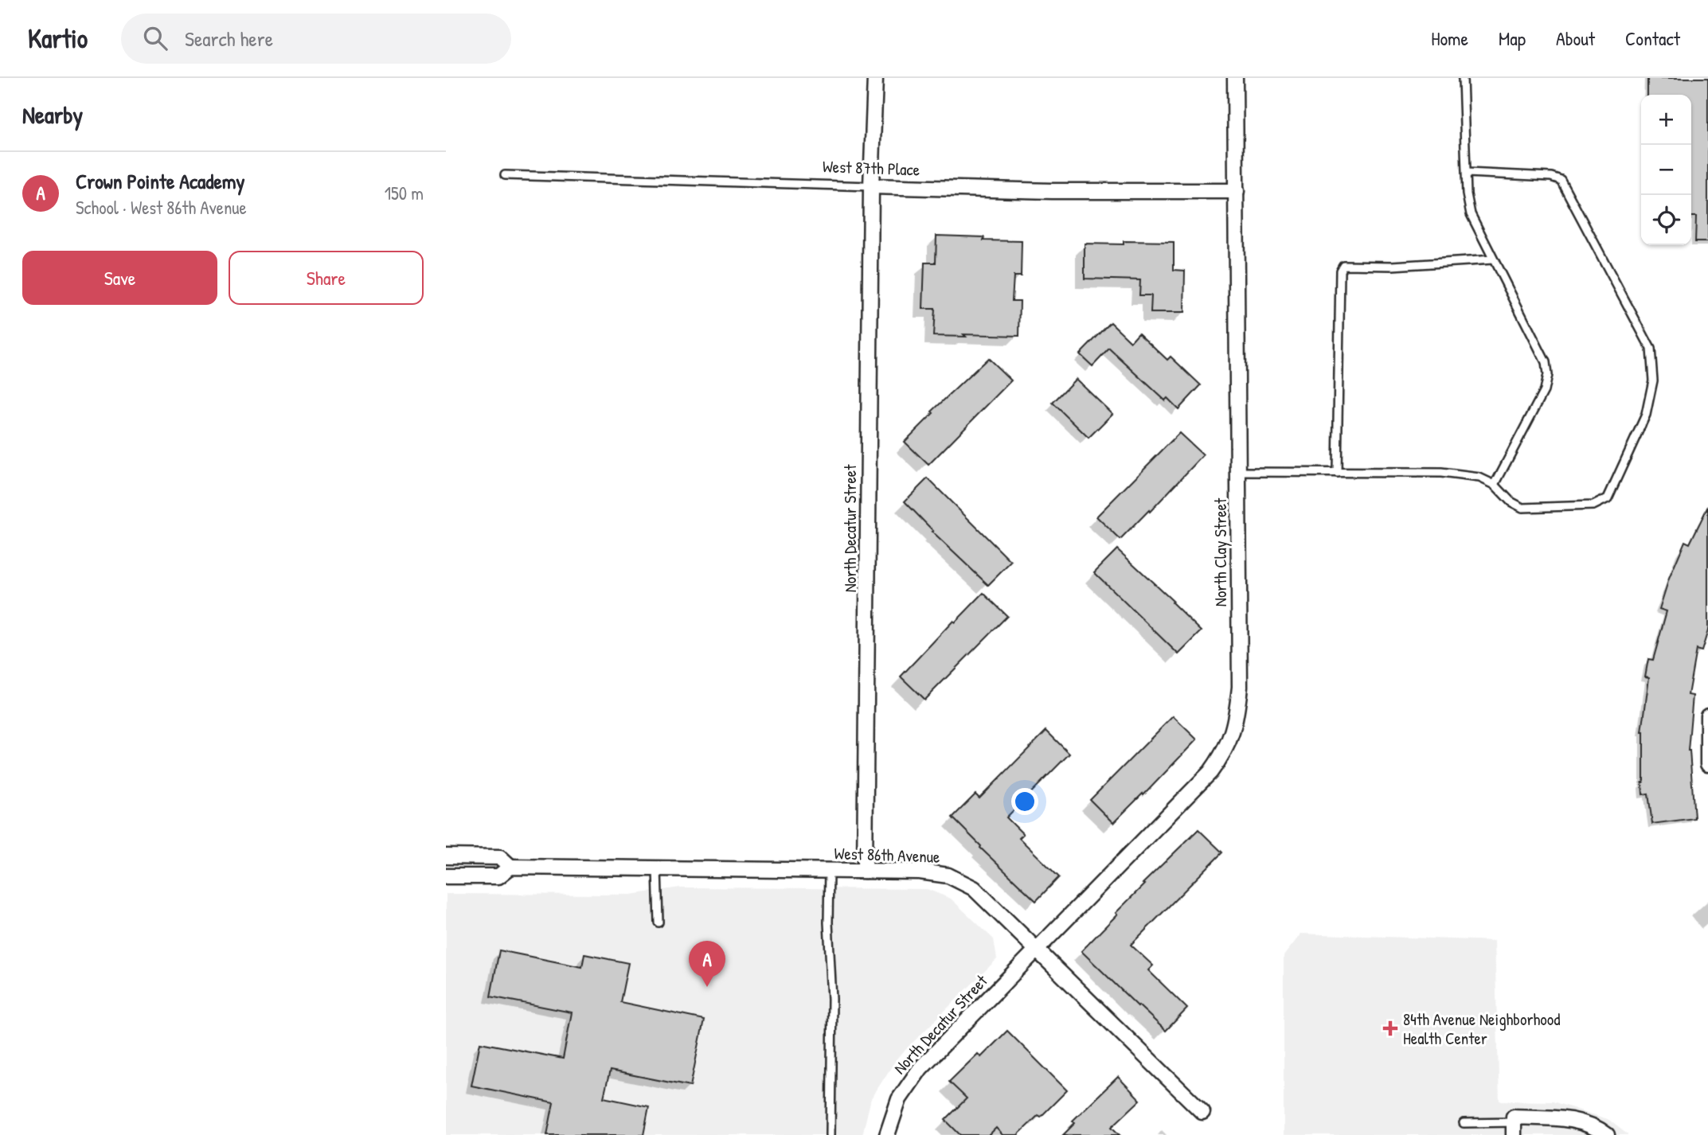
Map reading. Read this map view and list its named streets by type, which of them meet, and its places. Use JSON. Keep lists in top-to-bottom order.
{
  "streets": {
    "street": [
      "West 87th Place",
      "North Decatur Street",
      "North Clay Street",
      "West 86th Avenue"
    ]
  },
  "crossings": [
    ["West 87th Place", "North Decatur Street"],
    ["West 87th Place", "North Clay Street"],
    ["North Decatur Street", "North Clay Street"],
    ["North Decatur Street", "West 86th Avenue"],
    ["North Clay Street", "West 86th Avenue"]
  ],
  "places": {
    "health": ["84th Avenue Neighborhood Health Center"]
  },
  "page": {
    "header": "Kartio",
    "search": "Search here",
    "nav": [
      "Home",
      "Map",
      "About",
      "Contact"
    ],
    "heading": "Nearby",
    "map_buttons": ["+", "−"],
    "list": [
      {
        "mark": "A",
        "name": "Crown Pointe Academy",
        "note": "School · West 86th Avenue",
        "value": "150 m"
      }
    ],
    "buttons": ["Save", "Share"],
    "pins": "A"
  }
}
